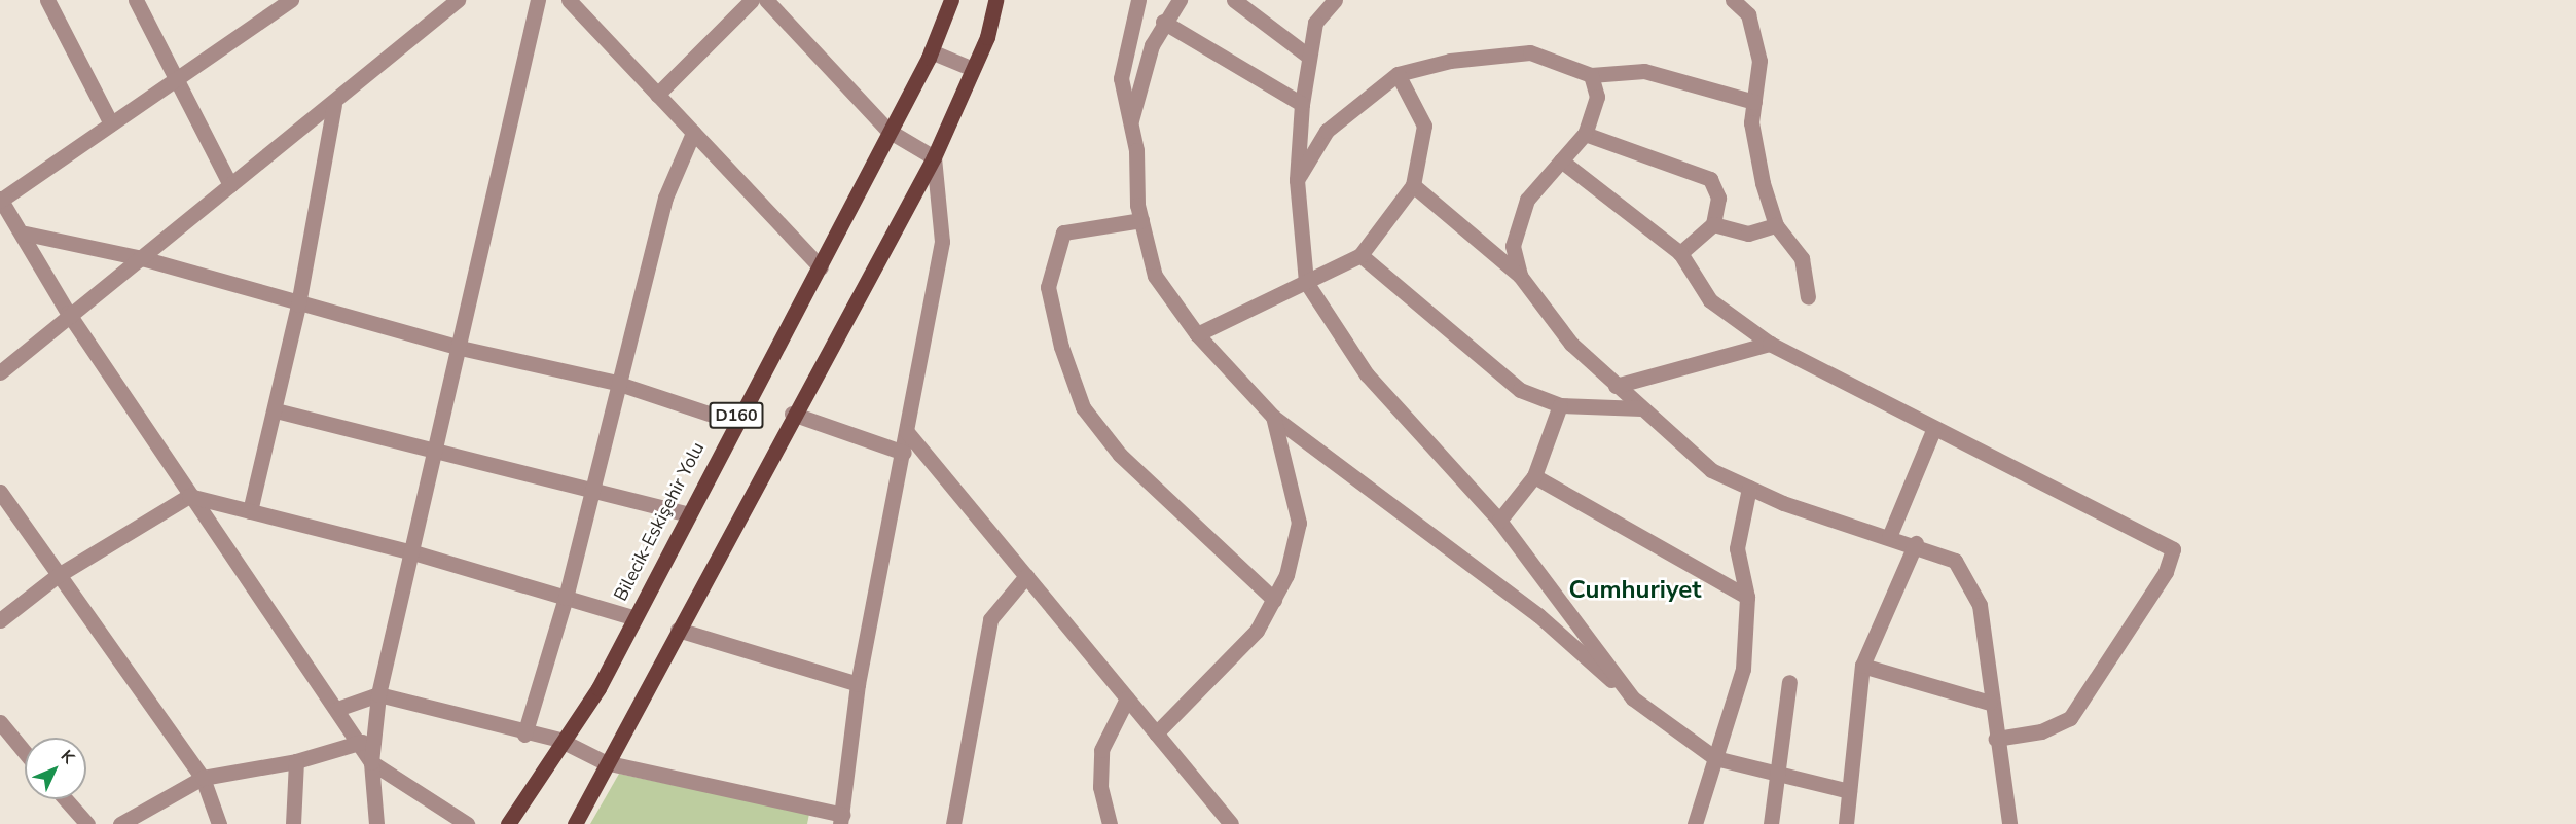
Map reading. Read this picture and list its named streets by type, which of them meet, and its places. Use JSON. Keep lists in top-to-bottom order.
{
  "streets": {
    "main road": ["D160", "Bilecik-Eskişehir Yolu"]
  },
  "districts": ["Cumhuriyet"],
  "north": "top right"
}
